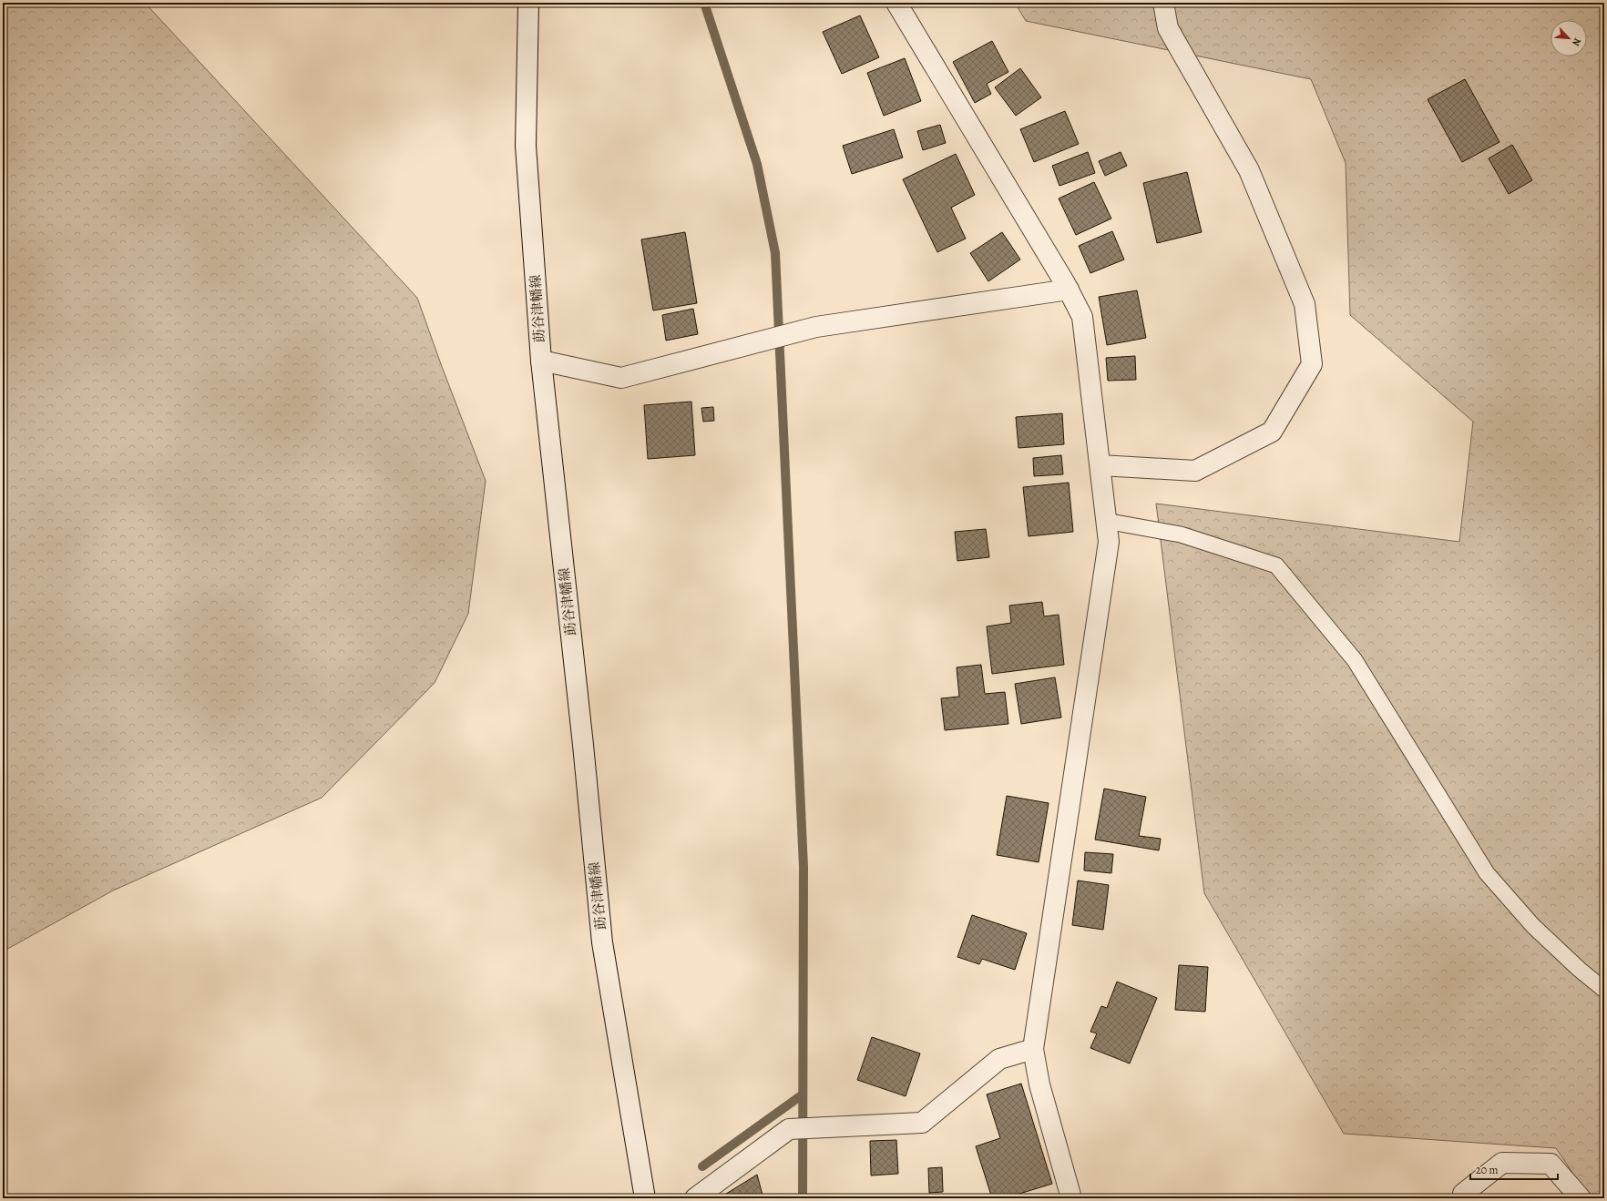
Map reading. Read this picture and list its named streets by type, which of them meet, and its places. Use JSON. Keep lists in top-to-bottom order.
{
  "streets": {
    "street": ["莇谷津幡線"]
  },
  "scale_bar": "20 m",
  "north": "bottom right"
}
